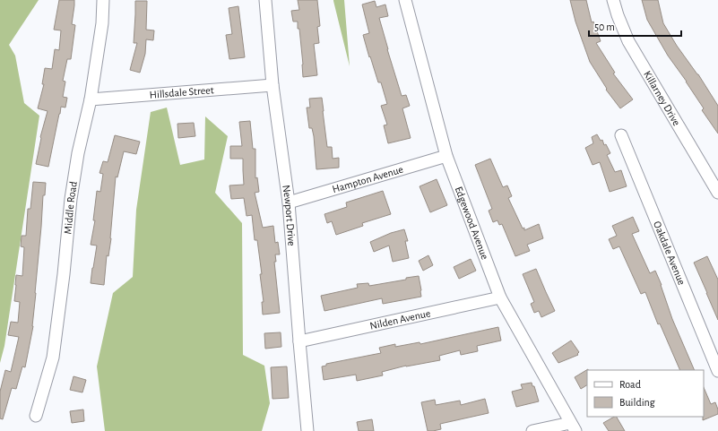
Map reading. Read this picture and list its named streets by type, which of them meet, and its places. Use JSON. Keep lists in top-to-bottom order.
{
  "streets": {
    "street": [
      "Hillsdale Street",
      "Killarney Drive",
      "Hampton Avenue",
      "Middle Road",
      "Newport Drive",
      "Edgewood Avenue",
      "Oakdale Avenue",
      "Nilden Avenue"
    ]
  },
  "crossings": [
    ["Hillsdale Street", "Middle Road"],
    ["Hillsdale Street", "Newport Drive"],
    ["Hampton Avenue", "Newport Drive"],
    ["Hampton Avenue", "Edgewood Avenue"],
    ["Newport Drive", "Nilden Avenue"],
    ["Edgewood Avenue", "Nilden Avenue"]
  ],
  "legend": ["Road", "Building"],
  "scale_bar": "50 m"
}
